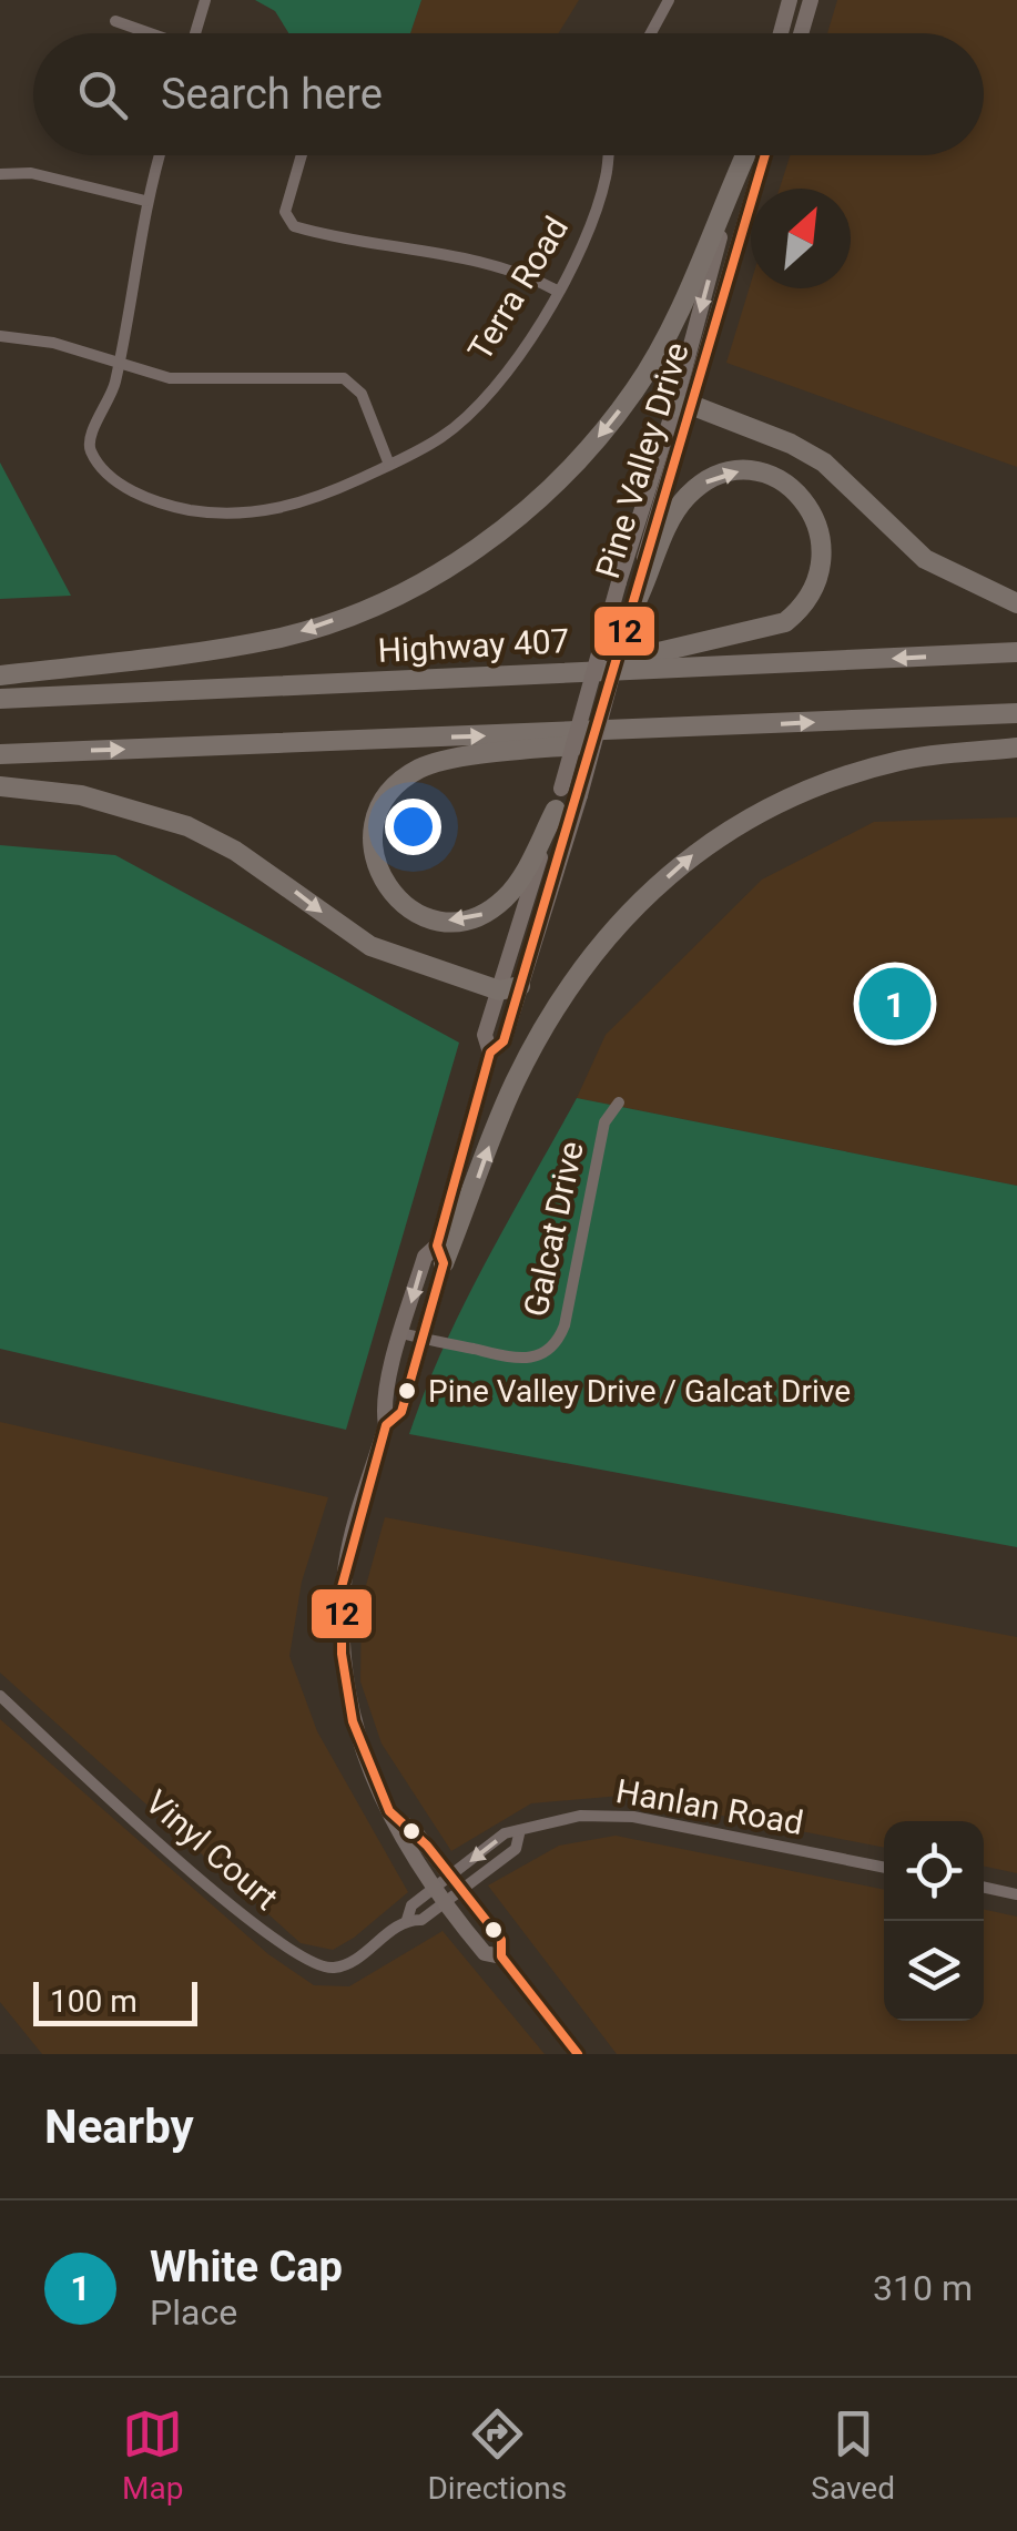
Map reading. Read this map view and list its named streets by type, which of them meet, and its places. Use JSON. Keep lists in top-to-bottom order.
{
  "streets": {
    "highway": ["Highway 407"],
    "main road": ["Pine Valley Drive"],
    "street": [
      "Terra Road",
      "Galcat Drive",
      "Hanlan Road",
      "Vinyl Court"
    ]
  },
  "crossings": [
    ["Pine Valley Drive", "Galcat Drive"],
    ["Pine Valley Drive", "Hanlan Road"],
    ["Pine Valley Drive", "Vinyl Court"],
    ["Hanlan Road", "Vinyl Court"]
  ],
  "places": ["Pine Valley Drive / Galcat Drive"],
  "lines": ["transit line 12"],
  "scale_bar": "100 m",
  "north": "top right",
  "page": {
    "search": "Search here",
    "pins": "1",
    "scale": "100 m",
    "heading": "Nearby",
    "list": [
      {
        "mark": "1",
        "name": "White Cap",
        "note": "Place",
        "value": "310 m"
      }
    ],
    "nav": ["Map", "Directions", "Saved"]
  }
}
